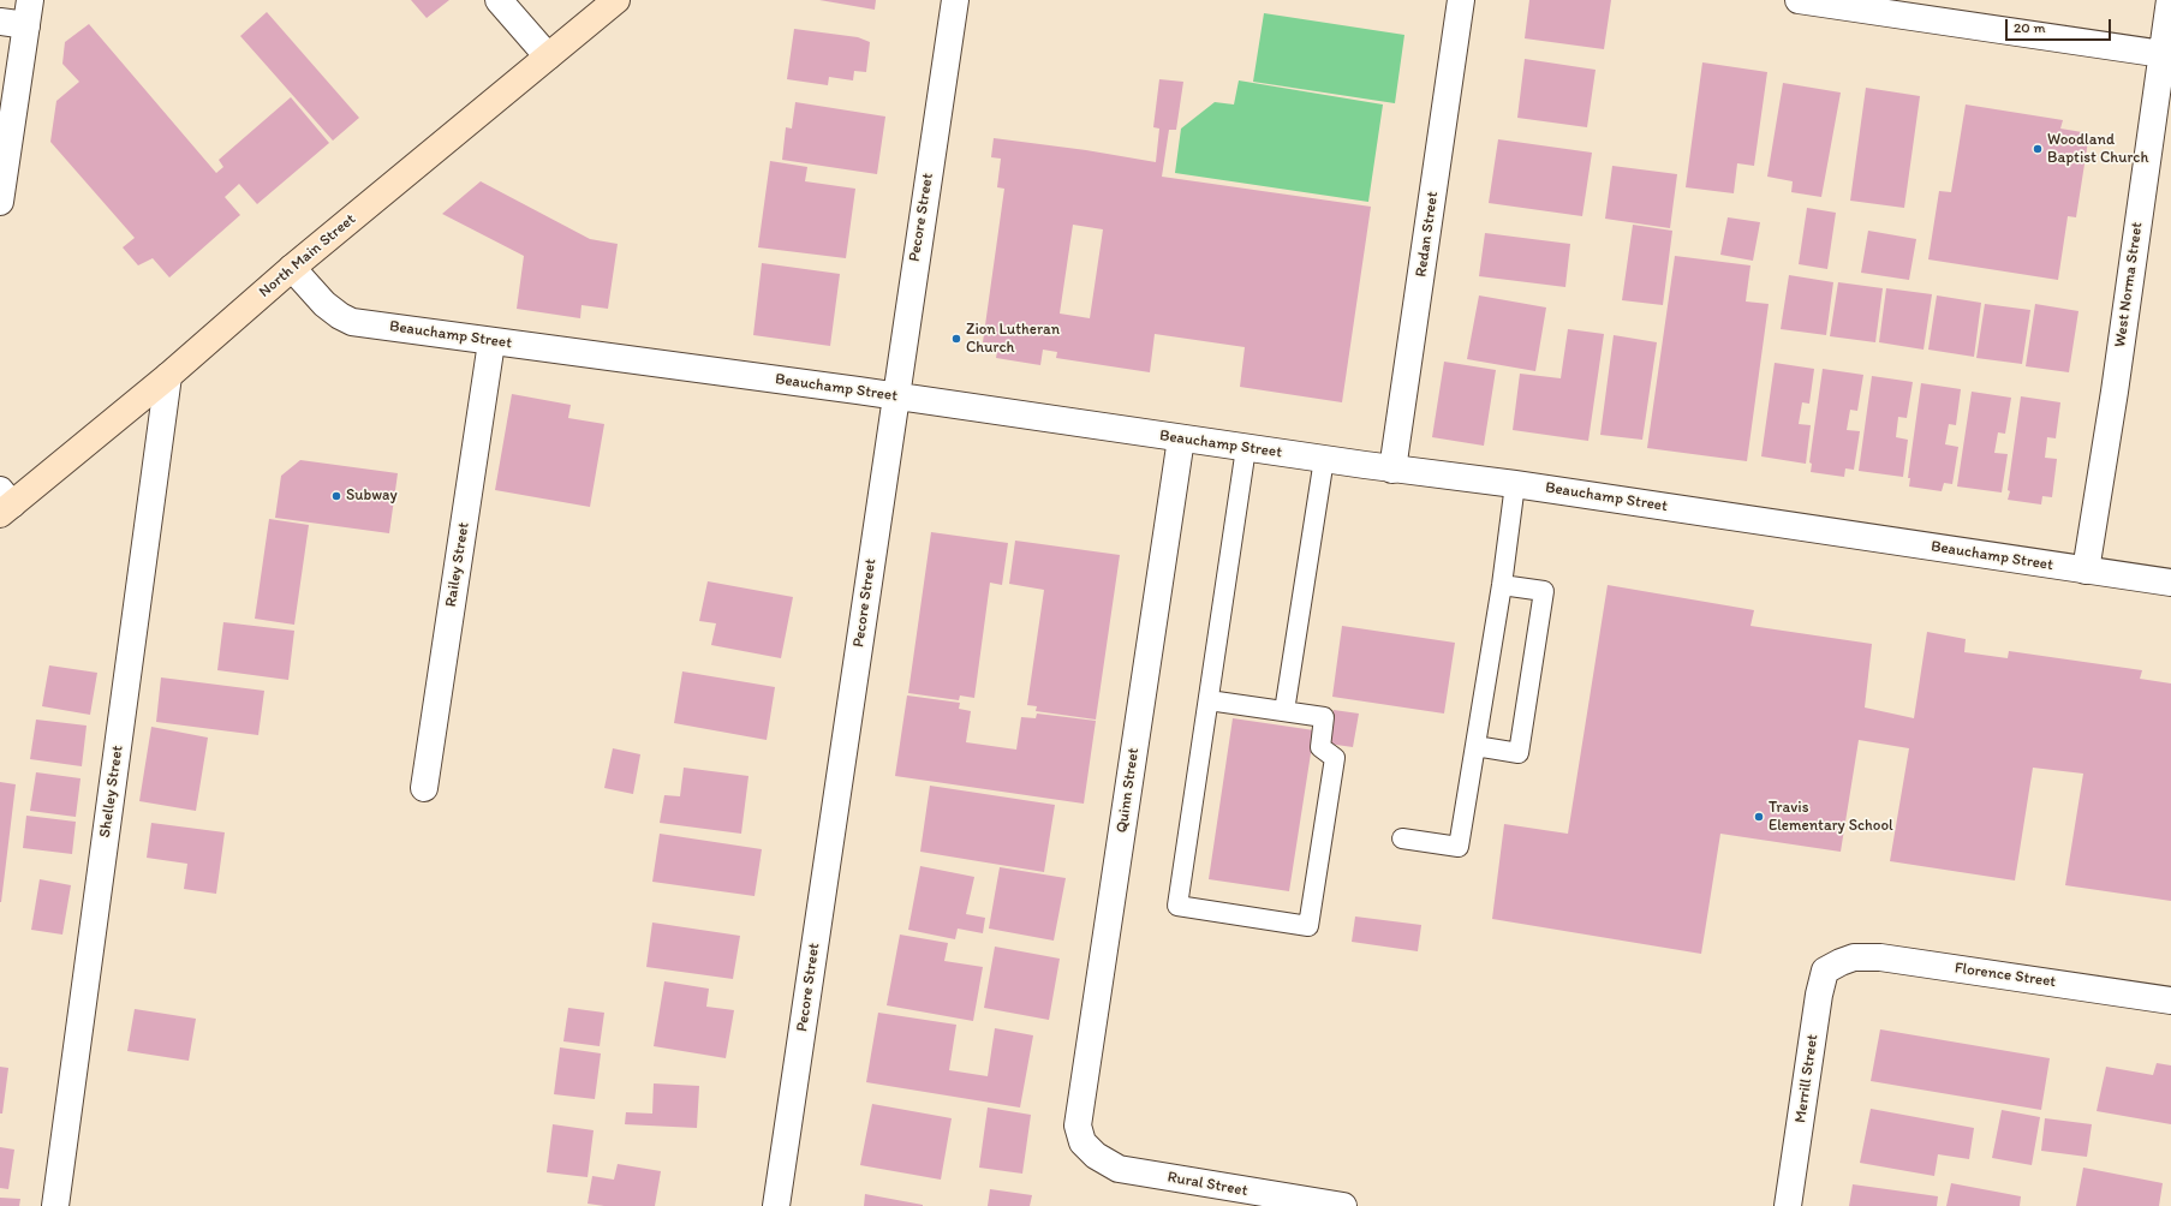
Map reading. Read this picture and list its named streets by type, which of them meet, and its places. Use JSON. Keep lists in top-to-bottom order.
{
  "streets": {
    "main road": ["North Main Street"],
    "street": [
      "Pecore Street",
      "Redan Street",
      "West Norma Street",
      "Beauchamp Street",
      "Railey Street",
      "Quinn Street",
      "Shelley Street",
      "Florence Street",
      "Merrill Street",
      "Rural Street"
    ]
  },
  "crossings": [
    ["Pecore Street", "Beauchamp Street"],
    ["Redan Street", "Beauchamp Street"],
    ["North Main Street", "Beauchamp Street"],
    ["North Main Street", "Shelley Street"],
    ["West Norma Street", "Beauchamp Street"],
    ["Beauchamp Street", "Railey Street"],
    ["Beauchamp Street", "Quinn Street"],
    ["Quinn Street", "Rural Street"],
    ["Florence Street", "Merrill Street"]
  ],
  "places": [
    "Woodland Baptist Church",
    "Zion Lutheran Church",
    "Subway",
    "Travis Elementary School"
  ],
  "scale_bar": "20 m"
}
